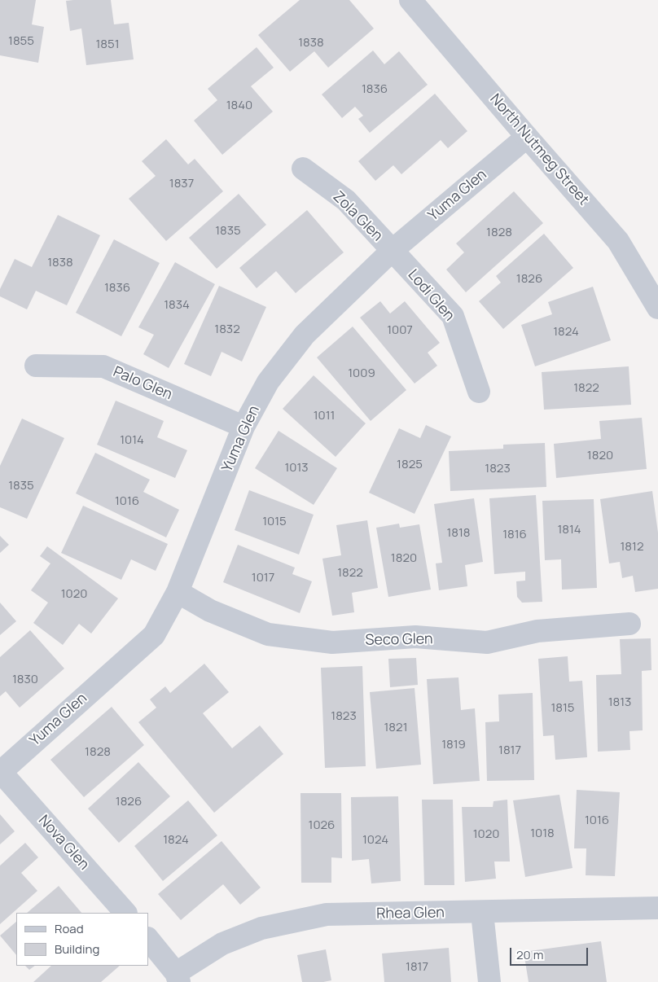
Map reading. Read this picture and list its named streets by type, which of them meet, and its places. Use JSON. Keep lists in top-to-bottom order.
{
  "streets": {
    "street": [
      "North Nutmeg Street",
      "Yuma Glen",
      "Zola Glen",
      "Lodi Glen",
      "Palo Glen",
      "Seco Glen",
      "Nova Glen",
      "Rhea Glen"
    ]
  },
  "crossings": [
    ["North Nutmeg Street", "Yuma Glen"],
    ["Yuma Glen", "Zola Glen"],
    ["Yuma Glen", "Lodi Glen"],
    ["Yuma Glen", "Palo Glen"],
    ["Yuma Glen", "Seco Glen"],
    ["Yuma Glen", "Nova Glen"],
    ["Zola Glen", "Lodi Glen"]
  ],
  "house_numbers": [
    "1855",
    "1838",
    "1851",
    "1836",
    "1840",
    "1837",
    "1835",
    "1828",
    "1838",
    "1826",
    "1836",
    "1834",
    "1832",
    "1007",
    "1824",
    "1009",
    "1822",
    "1011",
    "1014",
    "1820",
    "1825",
    "1013",
    "1823",
    "1835",
    "1016",
    "1015",
    "1814",
    "1818",
    "1816",
    "1812",
    "1820",
    "1822",
    "1017",
    "1020",
    "1830",
    "1813",
    "1815",
    "1823",
    "1821",
    "1819",
    "1817",
    "1828",
    "1826",
    "1016",
    "1026",
    "1018",
    "1020",
    "1824",
    "1024",
    "1817"
  ],
  "legend": ["Road", "Building"],
  "scale_bar": "20 m"
}
